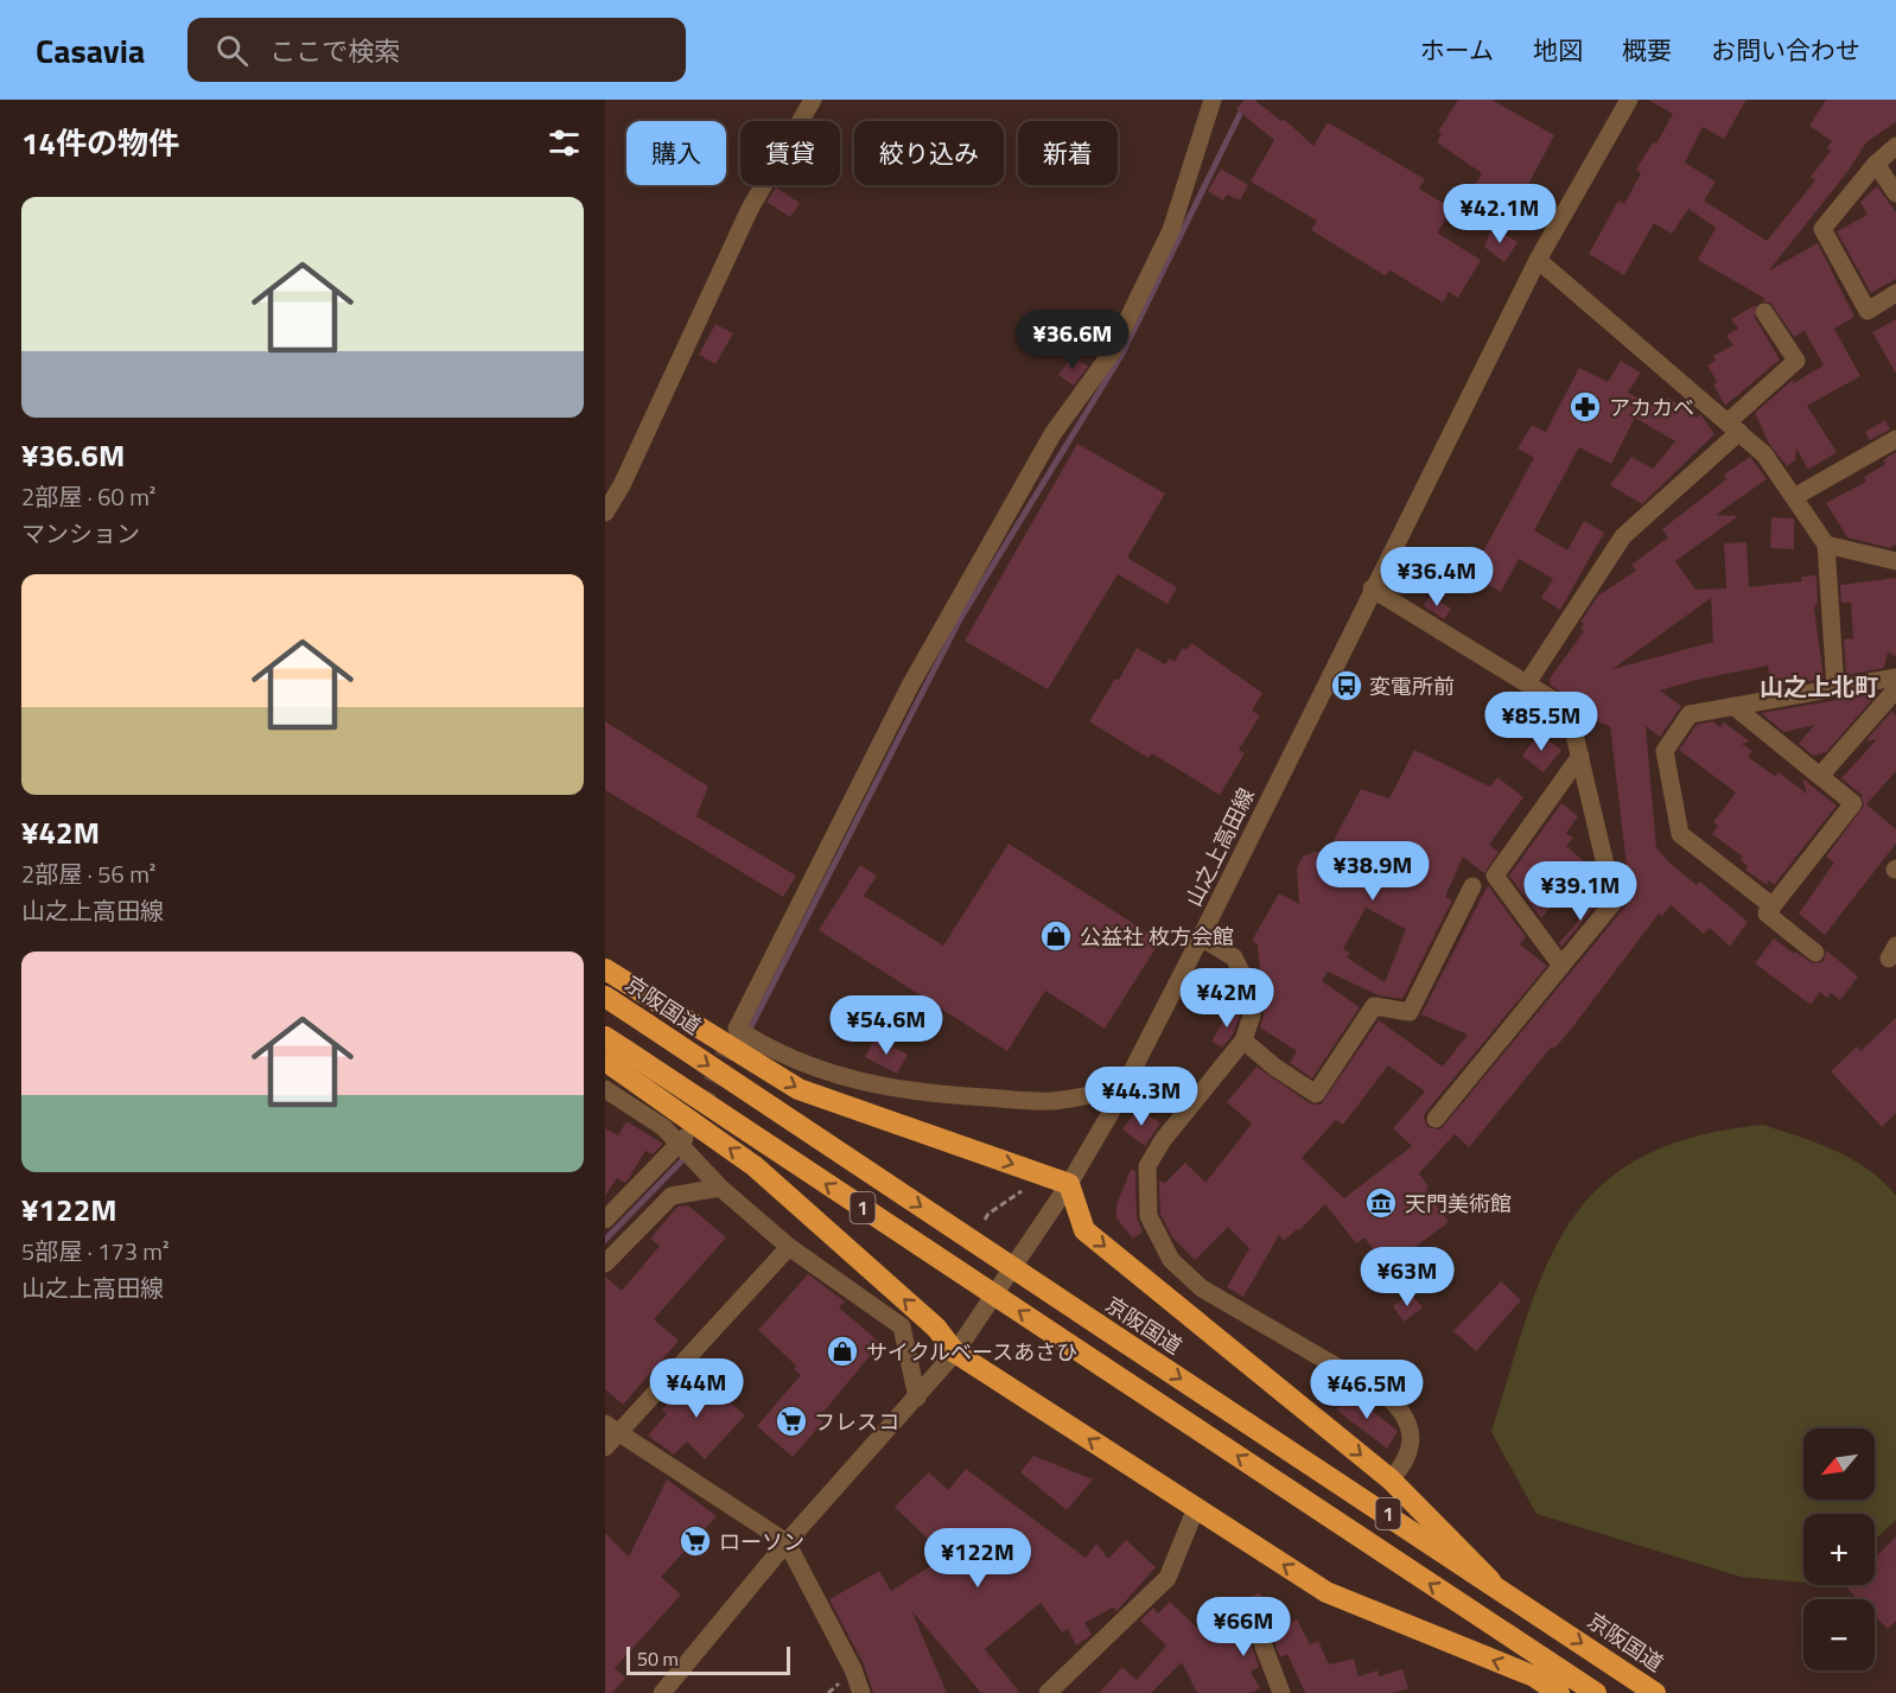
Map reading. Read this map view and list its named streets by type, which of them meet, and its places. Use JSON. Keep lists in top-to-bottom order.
{
  "streets": {
    "highway": ["京阪国道", "1"],
    "street": ["山之上高田線"]
  },
  "crossings": [
    ["山之上高田線", "1"],
    ["京阪国道", "1"]
  ],
  "districts": ["山之上北町"],
  "places": {
    "pharmacy": ["アカカベ"],
    "bus stop": ["変電所前"],
    "shop": ["公益社 枚方会館", "サイクルベースあさひ"],
    "museum": ["天門美術館"],
    "supermarket": ["フレスコ", "ローソン"]
  },
  "scale_bar": "50 m",
  "north": "bottom left",
  "page": {
    "header": "Casavia",
    "search": "ここで検索",
    "nav": [
      "ホーム",
      "地図",
      "概要",
      "お問い合わせ"
    ],
    "heading": "14件の物件",
    "chip": [
      "購入",
      "賃貸",
      "絞り込み",
      "新着"
    ],
    "price": [
      "¥42.1M",
      "¥36.6M",
      "¥36.4M",
      "¥85.5M",
      "¥38.9M",
      "¥39.1M",
      "¥42M",
      "¥54.6M",
      "¥44.3M",
      "¥63M",
      "¥44M",
      "¥46.5M",
      "¥122M",
      "¥66M"
    ],
    "list": [
      {
        "name": "¥36.6M",
        "note": "2部屋 · 60 m² · マンション"
      },
      {
        "name": "¥42M",
        "note": "2部屋 · 56 m² · 山之上高田線"
      },
      {
        "name": "¥122M",
        "note": "5部屋 · 173 m² · 山之上高田線"
      }
    ],
    "map_buttons": ["+", "−"],
    "scale": "50 m"
  }
}
